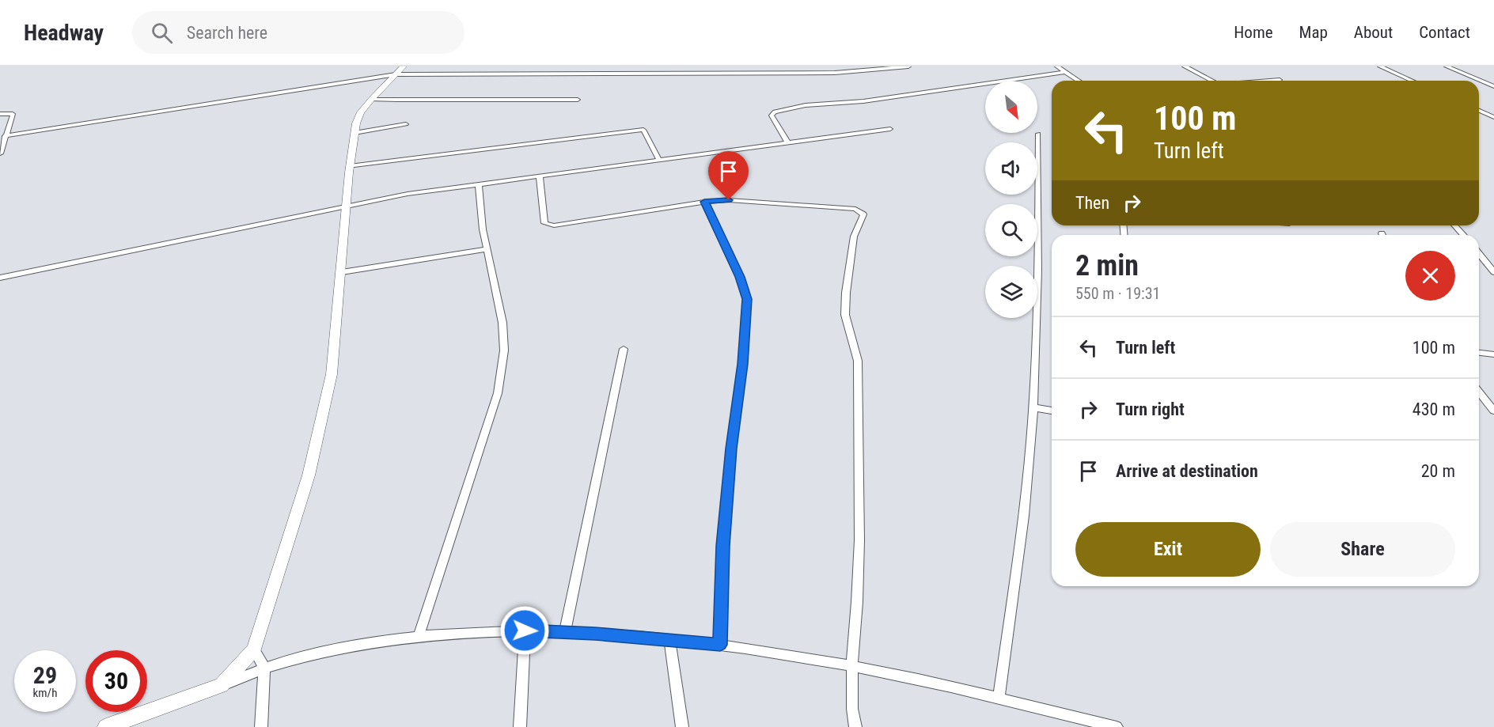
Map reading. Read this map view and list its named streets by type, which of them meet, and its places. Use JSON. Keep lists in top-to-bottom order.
{
  "north": "bottom right",
  "page": {
    "header": "Headway",
    "search": "Search here",
    "nav": [
      "Home",
      "Map",
      "About",
      "Contact"
    ],
    "turn": ["100 m", "Turn left"],
    "then": "Then",
    "heading": ["2 min", "550 m · 19:31"],
    "list": [
      {
        "name": "Turn left",
        "value": "100 m"
      },
      {
        "name": "Turn right",
        "value": "430 m"
      },
      {
        "name": "Arrive at destination",
        "value": "20 m"
      }
    ],
    "buttons": ["Exit", "Share"],
    "speed": "29 km/h",
    "limit": "30"
  }
}
